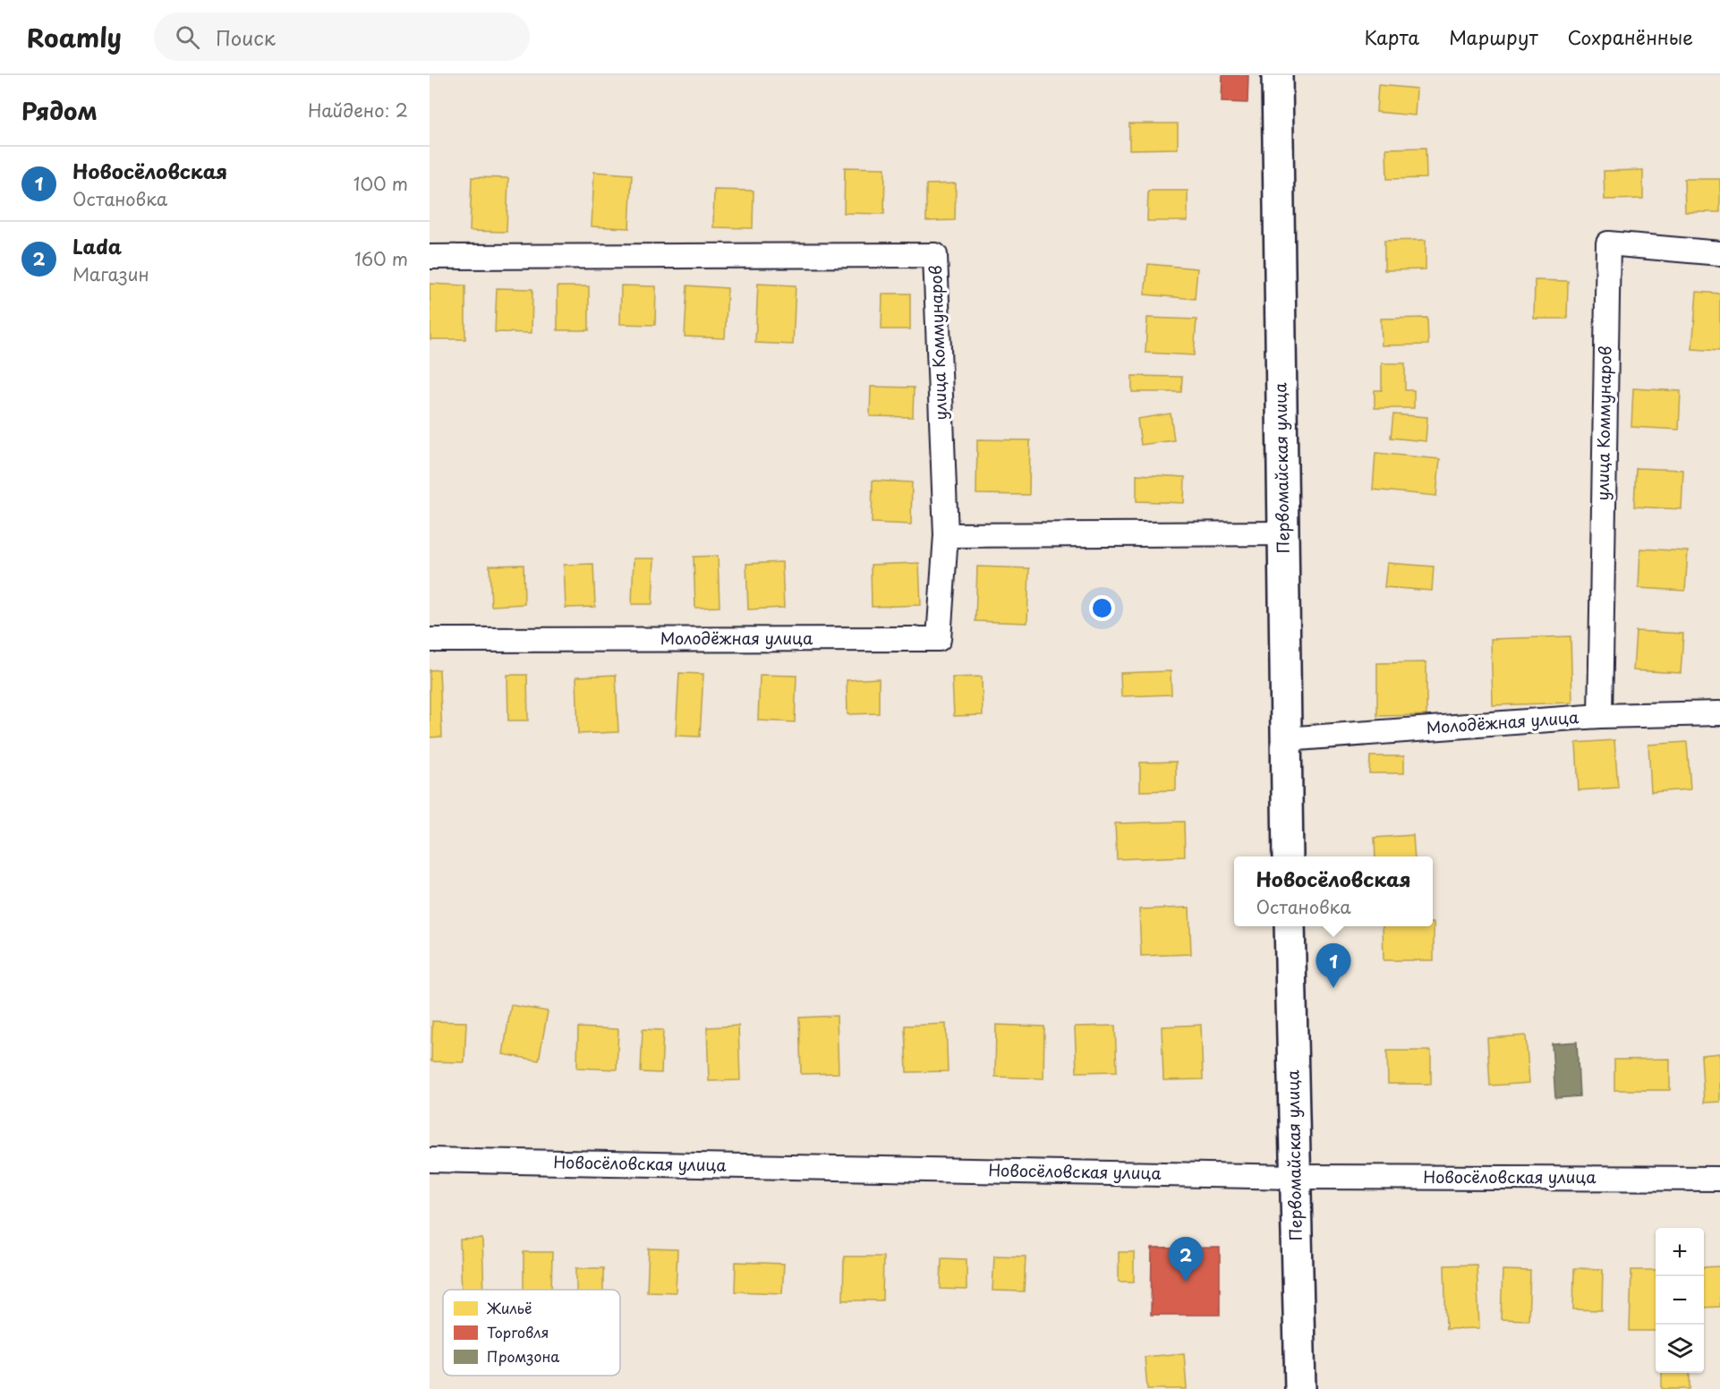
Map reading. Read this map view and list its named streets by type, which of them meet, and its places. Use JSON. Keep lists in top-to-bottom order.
{
  "streets": {
    "main road": ["Первомайская улица"],
    "street": ["улица Коммунаров", "Молодёжная улица", "Новосёловская улица"]
  },
  "crossings": [
    ["улица Коммунаров", "Молодёжная улица"],
    ["Первомайская улица", "Молодёжная улица"],
    ["Первомайская улица", "Новосёловская улица"]
  ],
  "legend": ["Жильё", "Торговля", "Промзона"],
  "page": {
    "header": "Roamly",
    "search": "Поиск",
    "nav": ["Карта", "Маршрут", "Сохранённые"],
    "heading": ["Рядом", "Найдено: 2"],
    "list": [
      {
        "mark": "1",
        "name": "Новосёловская",
        "note": "Остановка",
        "value": "100 m"
      },
      {
        "mark": "2",
        "name": "Lada",
        "note": "Магазин",
        "value": "160 m"
      }
    ],
    "popup": ["Новосёловская", "Остановка"],
    "pins": ["1", "2"],
    "map_buttons": ["+", "−"]
  }
}
